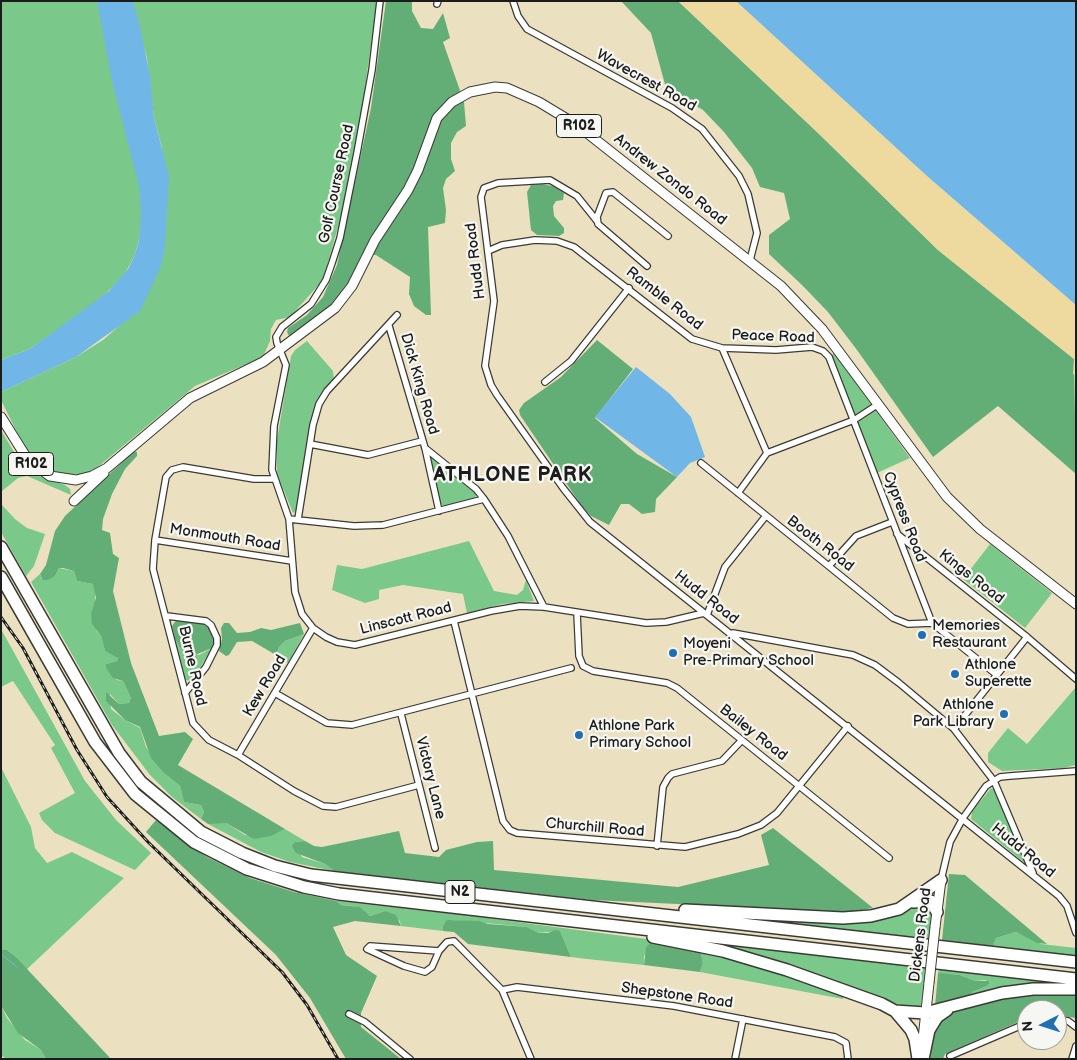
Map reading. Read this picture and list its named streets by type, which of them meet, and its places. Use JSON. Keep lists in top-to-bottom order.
{
  "streets": {
    "highway": ["N2"],
    "main road": ["R102", "Andrew Zondo Road", "Dickens Road"],
    "street": [
      "Wavecrest Road",
      "Golf Course Road",
      "Hudd Road",
      "Ramble Road",
      "Peace Road",
      "Dick King Road",
      "Cypress Road",
      "Monmouth Road",
      "Booth Road",
      "Kings Road",
      "Linscott Road",
      "Burne Road",
      "Kew Road",
      "Bailey Road",
      "Victory Lane",
      "Churchill Road",
      "Shepstone Road"
    ]
  },
  "crossings": [
    ["Wavecrest Road", "Andrew Zondo Road"],
    ["Andrew Zondo Road", "Golf Course Road"],
    ["Andrew Zondo Road", "Linscott Road"],
    ["Golf Course Road", "Linscott Road"],
    ["Hudd Road", "Ramble Road"],
    ["Hudd Road", "Linscott Road"],
    ["Hudd Road", "Churchill Road"],
    ["Hudd Road", "Dickens Road"],
    ["Ramble Road", "Peace Road"],
    ["Peace Road", "Cypress Road"],
    ["Dick King Road", "Linscott Road"],
    ["Cypress Road", "Booth Road"],
    ["Cypress Road", "Kings Road"],
    ["Monmouth Road", "Linscott Road"],
    ["Monmouth Road", "Burne Road"],
    ["Linscott Road", "Burne Road"],
    ["Linscott Road", "Kew Road"],
    ["Linscott Road", "Bailey Road"],
    ["Linscott Road", "Churchill Road"],
    ["Burne Road", "Kew Road"],
    ["Burne Road", "Victory Lane"],
    ["Bailey Road", "Churchill Road"]
  ],
  "districts": ["ATHLONE PARK"],
  "places": [
    "Memories Restaurant",
    "Moyeni Pre-Primary School",
    "Athlone Superette",
    "Athlone Park Library",
    "Athlone Park Primary School"
  ],
  "north": "left"
}
